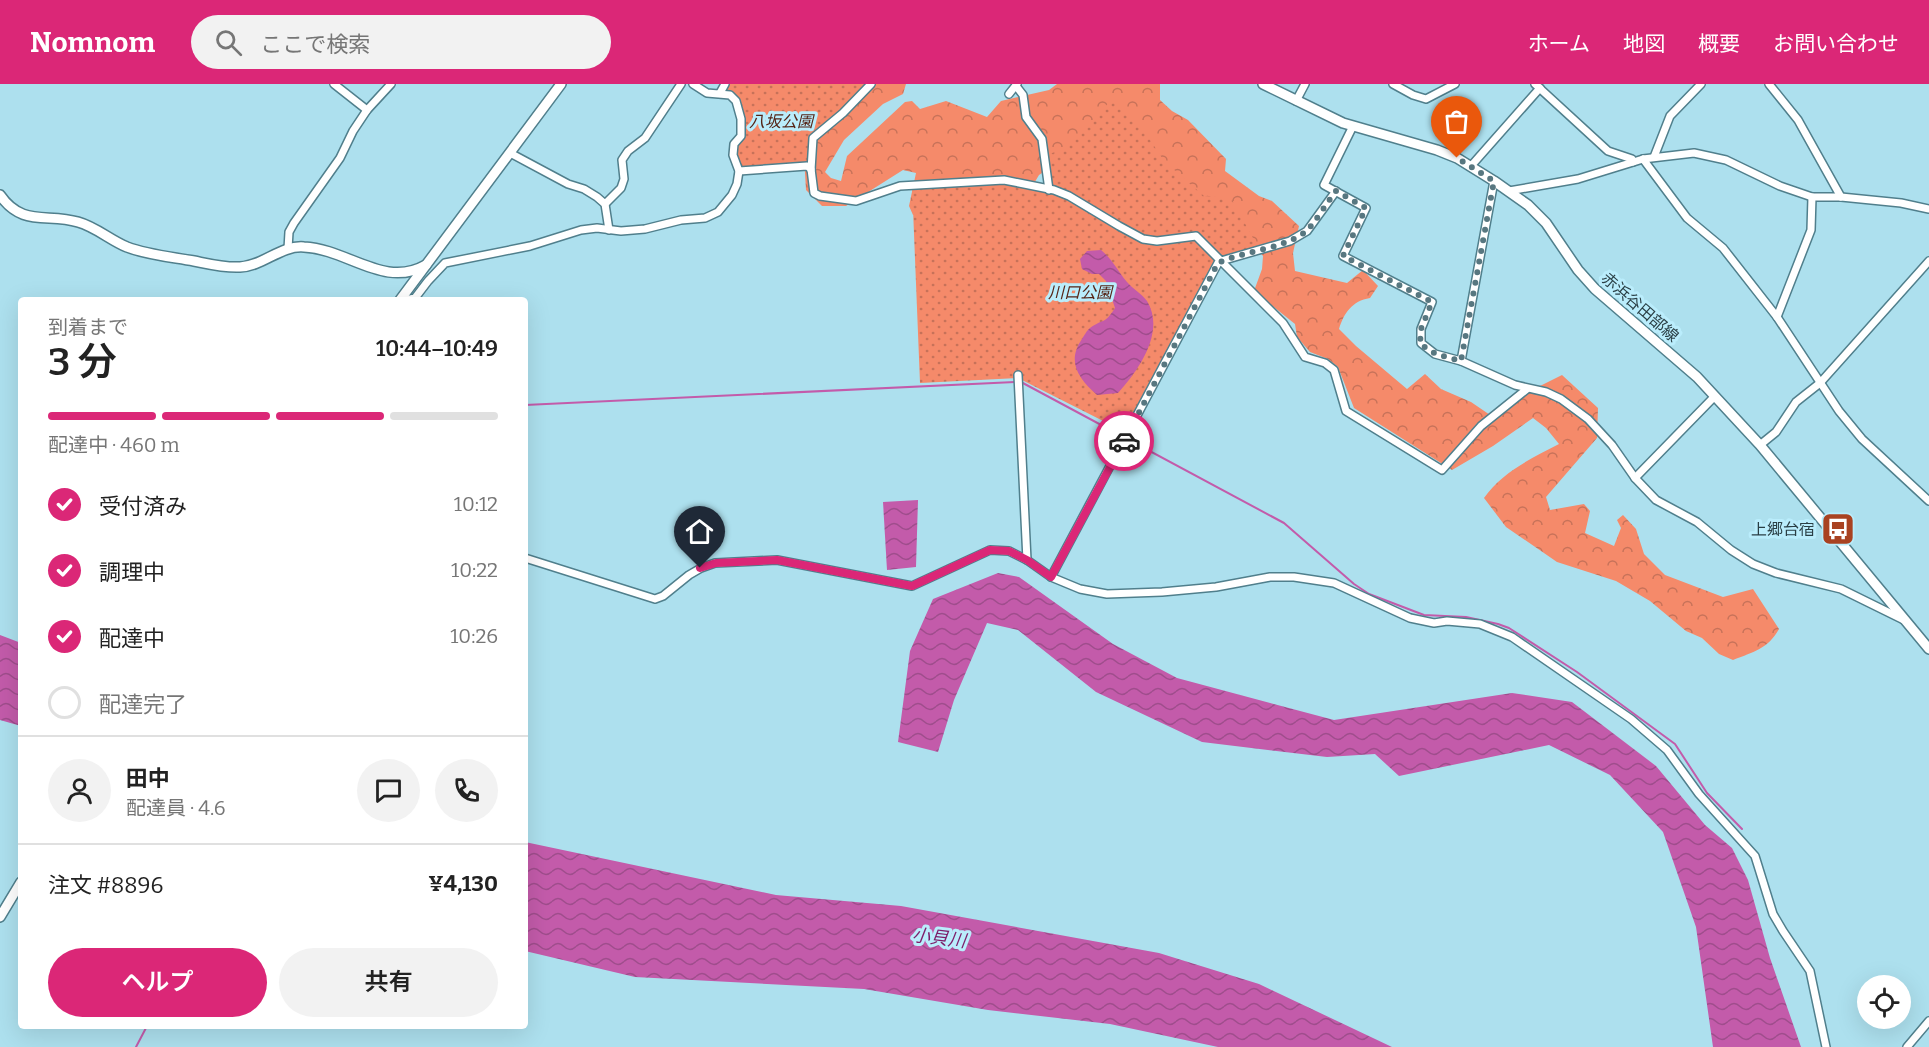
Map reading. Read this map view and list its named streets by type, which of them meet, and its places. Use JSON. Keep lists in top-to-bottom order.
{
  "streets": {
    "main road": ["赤浜谷田部線"]
  },
  "water": ["小貝川"],
  "parks": ["八坂公園", "川口公園"],
  "places": {
    "bus stop": ["上郷台宿"]
  },
  "page": {
    "header": "Nomnom",
    "search": "ここで検索",
    "nav": [
      "ホーム",
      "地図",
      "概要",
      "お問い合わせ"
    ],
    "heading": ["3 分", "到着まで", "10:44–10:49"],
    "panel": [
      "田中",
      "配達員 · 4.6",
      "注文 #8896",
      "¥4,130"
    ],
    "bar": "配達中 · 460 m",
    "list": [
      ["受付済み", "10:12"],
      ["調理中", "10:22"],
      ["配達中", "10:26"],
      "配達完了"
    ],
    "buttons": ["ヘルプ", "共有"]
  }
}
